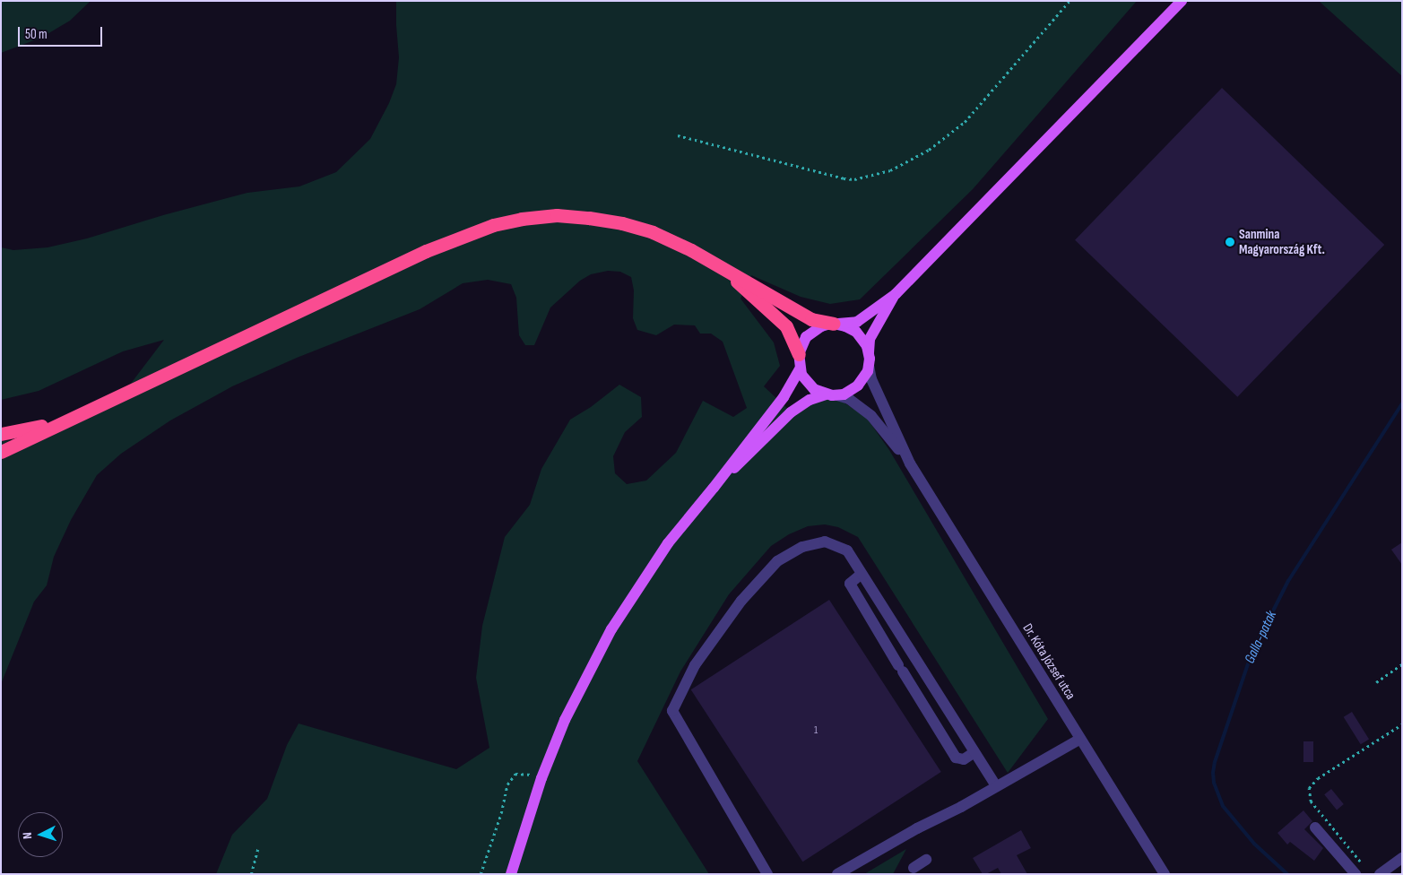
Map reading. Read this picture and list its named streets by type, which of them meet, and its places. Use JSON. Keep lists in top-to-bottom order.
{
  "streets": {
    "street": ["Dr. Kóta József utca"]
  },
  "water": ["Galla-patak"],
  "places": ["Sanmina Magyarország Kft."],
  "house_numbers": ["1"],
  "scale_bar": "50 m",
  "north": "left"
}
